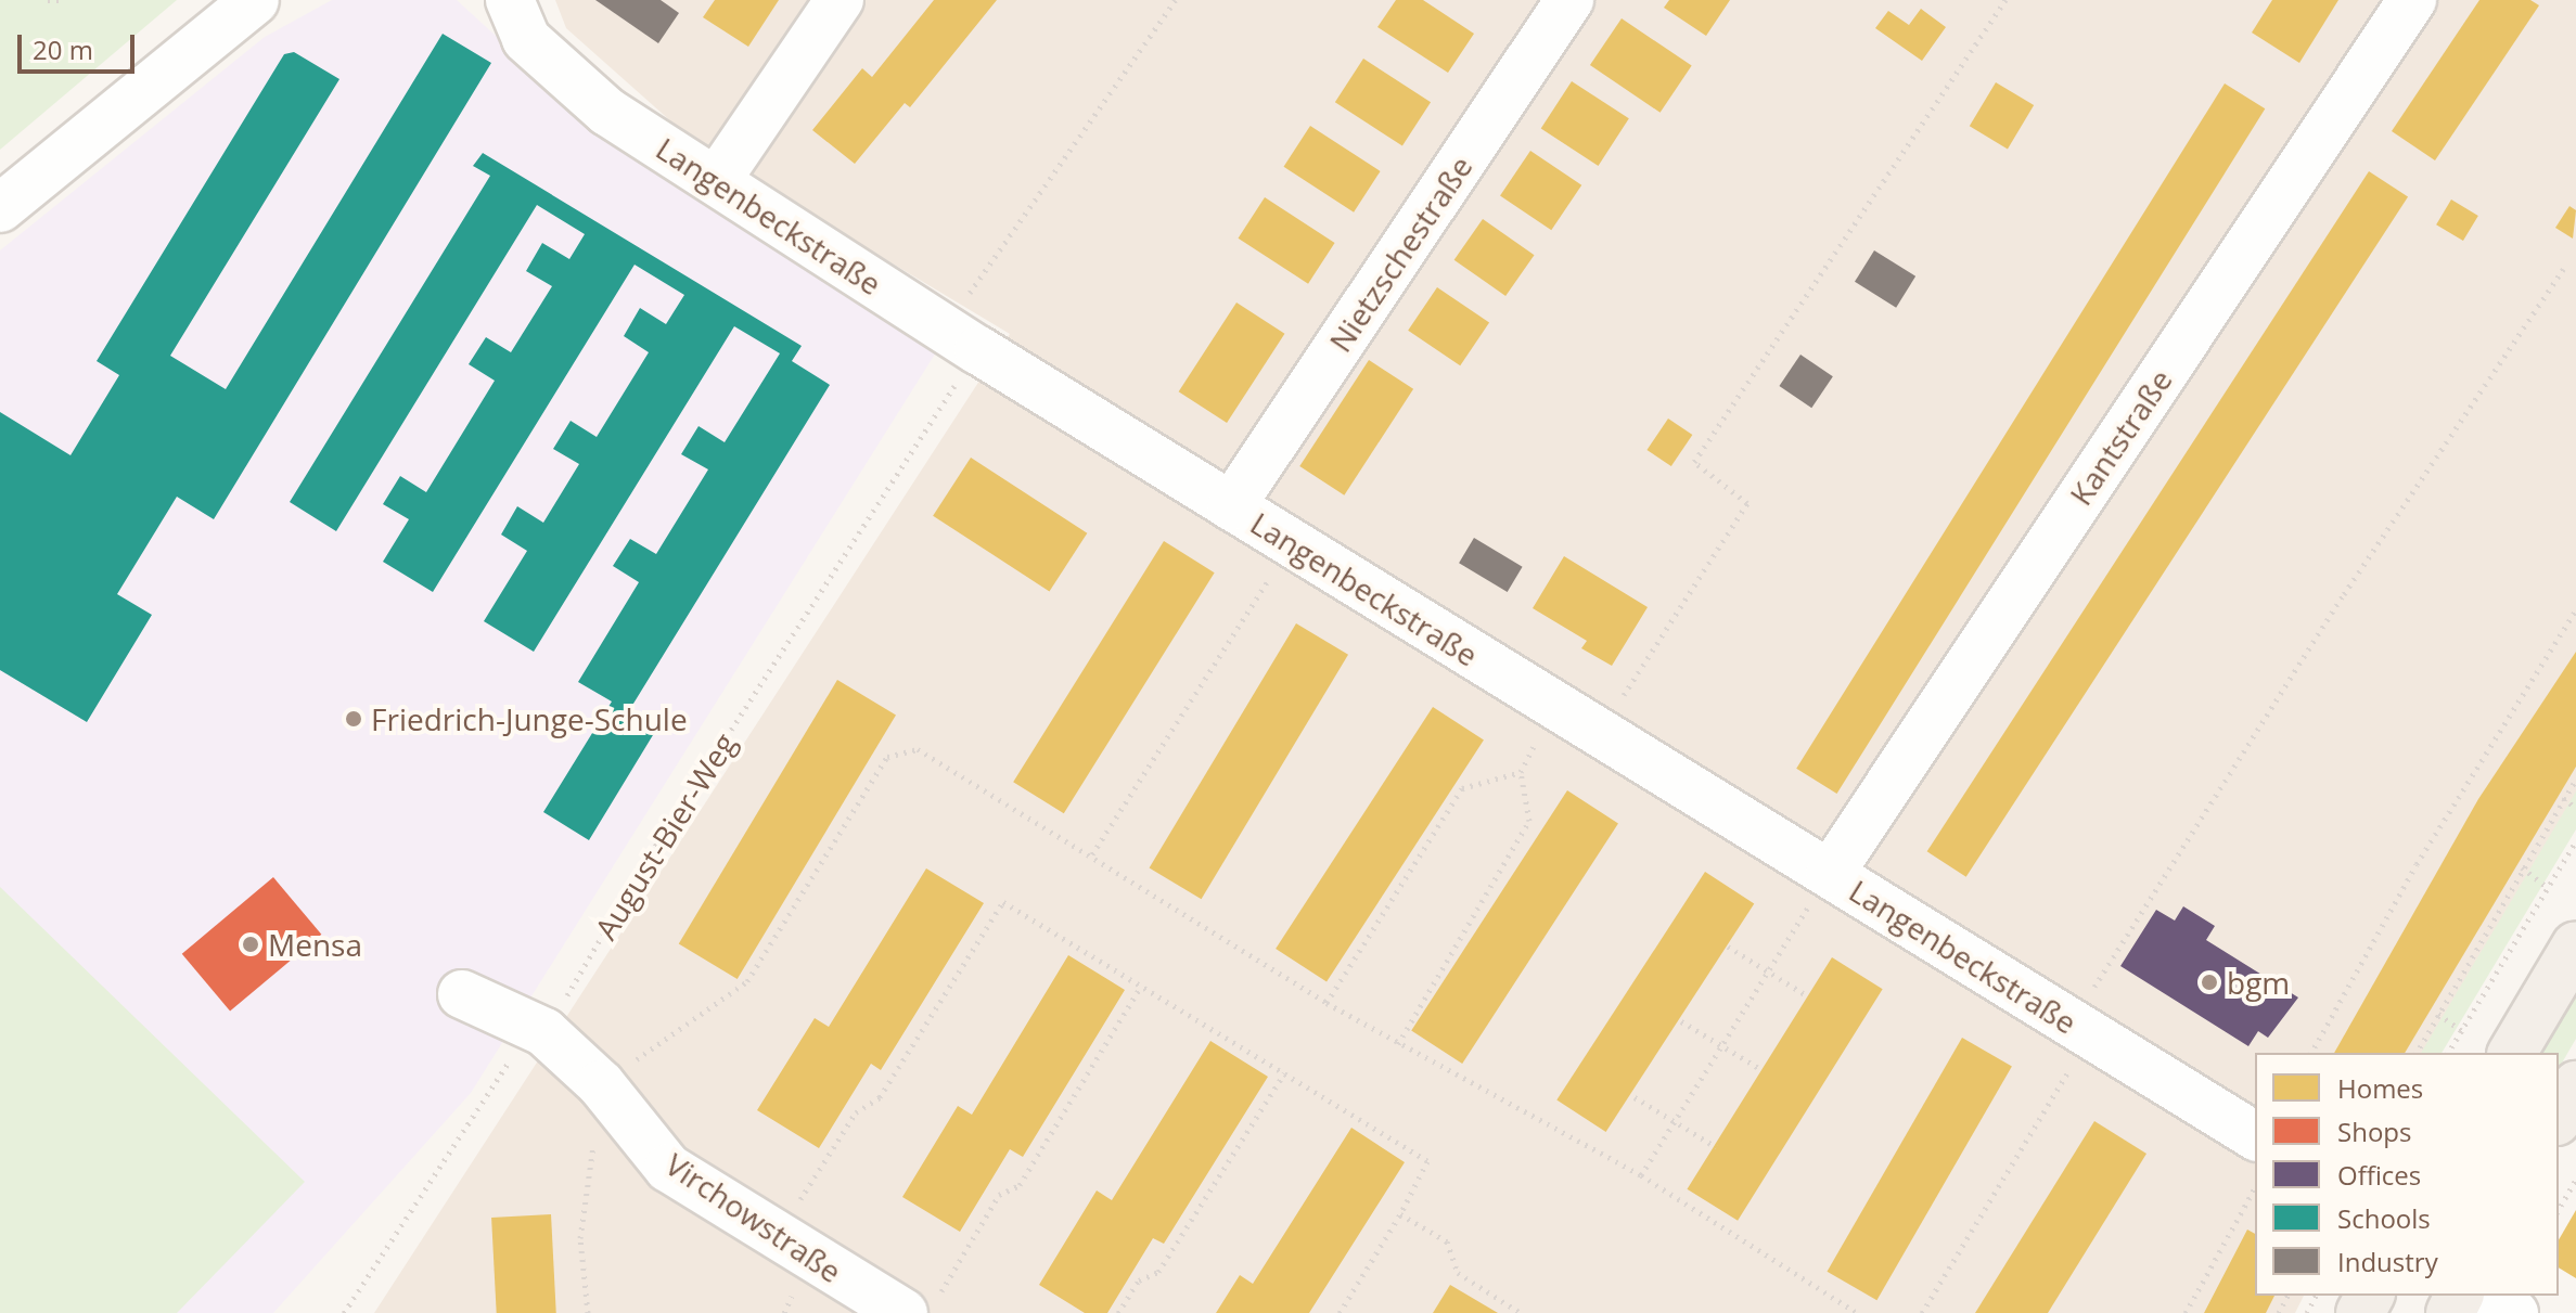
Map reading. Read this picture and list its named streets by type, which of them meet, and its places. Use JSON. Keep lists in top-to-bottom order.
{
  "streets": {
    "street": [
      "Langenbeckstraße",
      "Nietzschestraße",
      "Kantstraße",
      "Virchowstraße"
    ],
    "path": ["August-Bier-Weg"]
  },
  "crossings": [
    ["Langenbeckstraße", "Nietzschestraße"],
    ["Langenbeckstraße", "Kantstraße"],
    ["Langenbeckstraße", "August-Bier-Weg"],
    ["August-Bier-Weg", "Virchowstraße"]
  ],
  "places": ["Friedrich-Junge-Schule", "Mensa", "bgm"],
  "legend": [
    "Homes",
    "Shops",
    "Offices",
    "Schools",
    "Industry"
  ],
  "scale_bar": "20 m"
}
